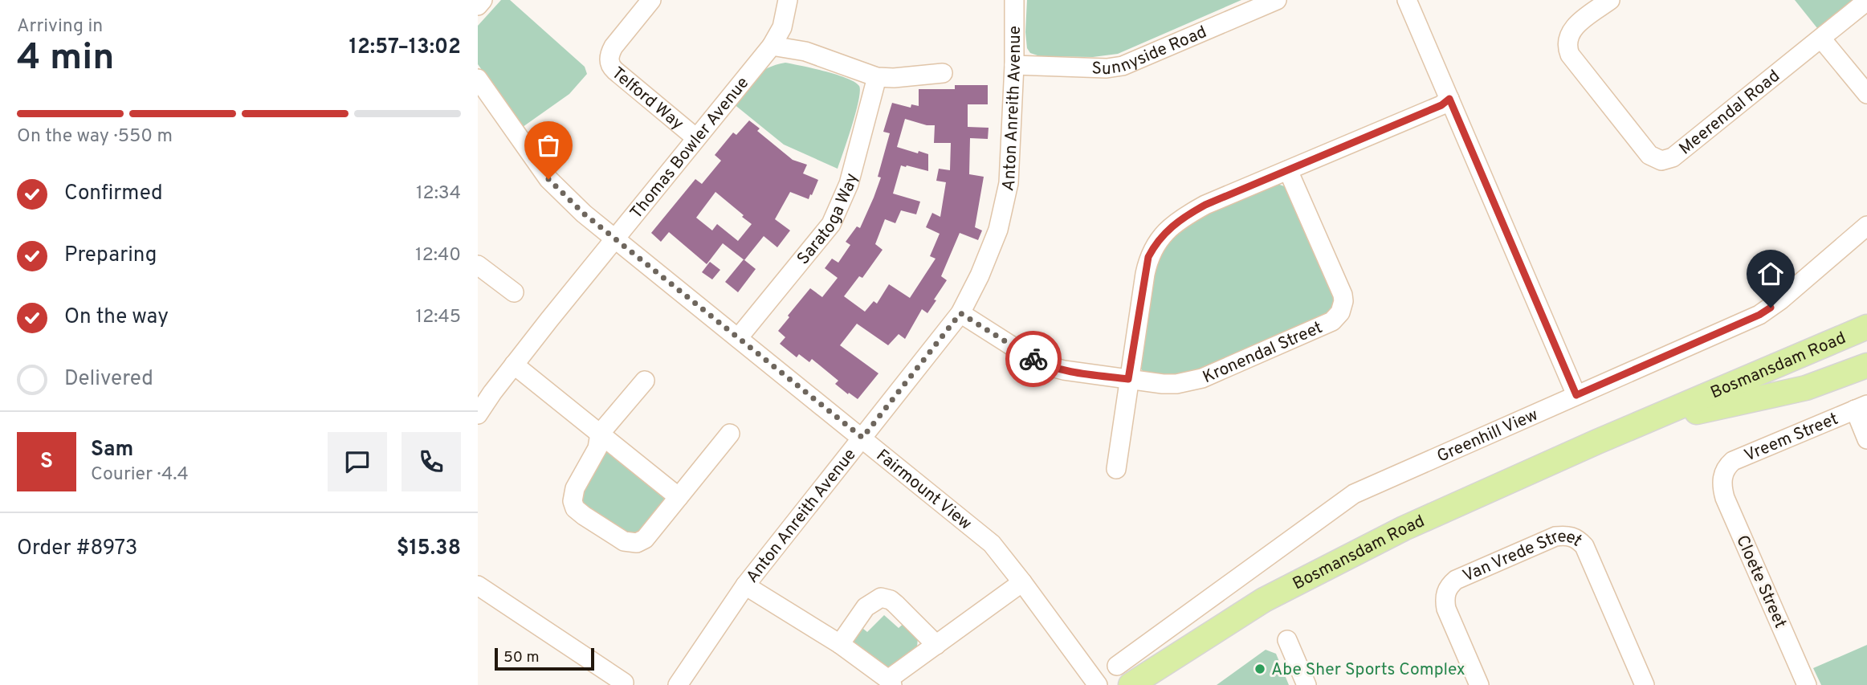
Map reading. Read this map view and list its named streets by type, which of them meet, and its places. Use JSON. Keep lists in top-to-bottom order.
{
  "streets": {
    "main road": ["Bosmansdam Road"],
    "street": [
      "Sunnyside Road",
      "Telford Way",
      "Anton Anreith Avenue",
      "Meerendal Road",
      "Thomas Bowler Avenue",
      "Saratoga Way",
      "Kronendal Street",
      "Greenhill View",
      "Vreem Street",
      "Fairmount View",
      "Van Vrede Street",
      "Cloete Street"
    ]
  },
  "crossings": [
    ["Sunnyside Road", "Anton Anreith Avenue"],
    ["Telford Way", "Thomas Bowler Avenue"],
    ["Anton Anreith Avenue", "Kronendal Street"],
    ["Anton Anreith Avenue", "Fairmount View"],
    ["Thomas Bowler Avenue", "Fairmount View"],
    ["Saratoga Way", "Fairmount View"],
    ["Bosmansdam Road", "Greenhill View"],
    ["Vreem Street", "Cloete Street"]
  ],
  "places": ["Abe Sher Sports Complex"],
  "scale_bar": "50 m",
  "page": {
    "heading": ["4 min", "Arriving in", "12:57–13:02"],
    "panel": [
      "Sam",
      "Courier · 4.4",
      "Order #8973",
      "$15.38"
    ],
    "bar": "On the way · 550 m",
    "list": [
      ["Confirmed", "12:34"],
      ["Preparing", "12:40"],
      ["On the way", "12:45"],
      "Delivered"
    ],
    "round": "S",
    "scale": "50 m"
  }
}
